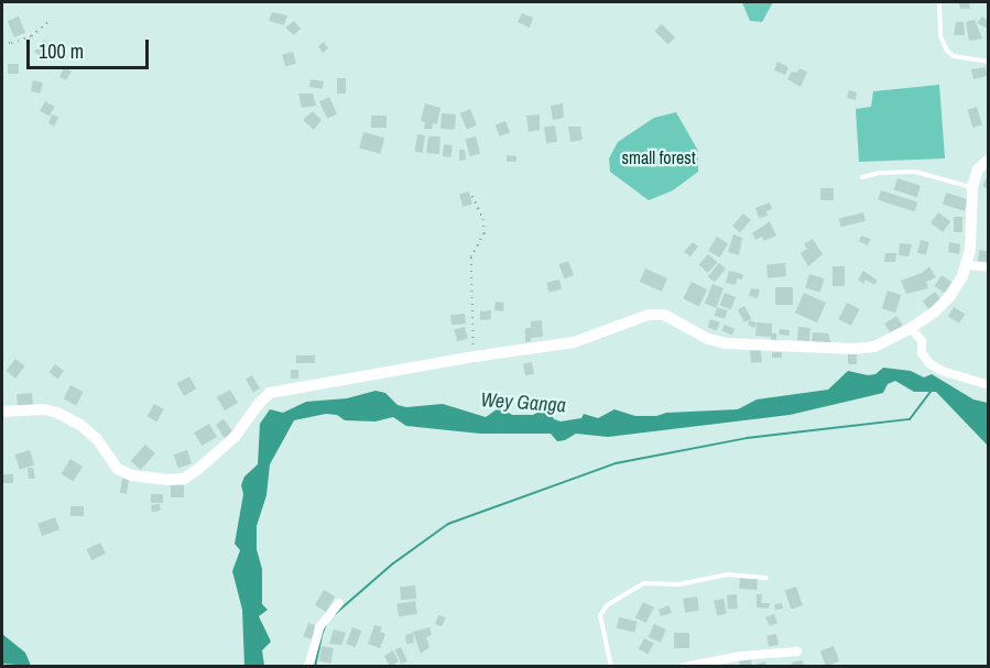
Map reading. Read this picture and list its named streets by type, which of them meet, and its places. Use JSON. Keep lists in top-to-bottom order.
{
  "water": ["Wey Ganga"],
  "parks": ["small forest"],
  "scale_bar": "100 m"
}
